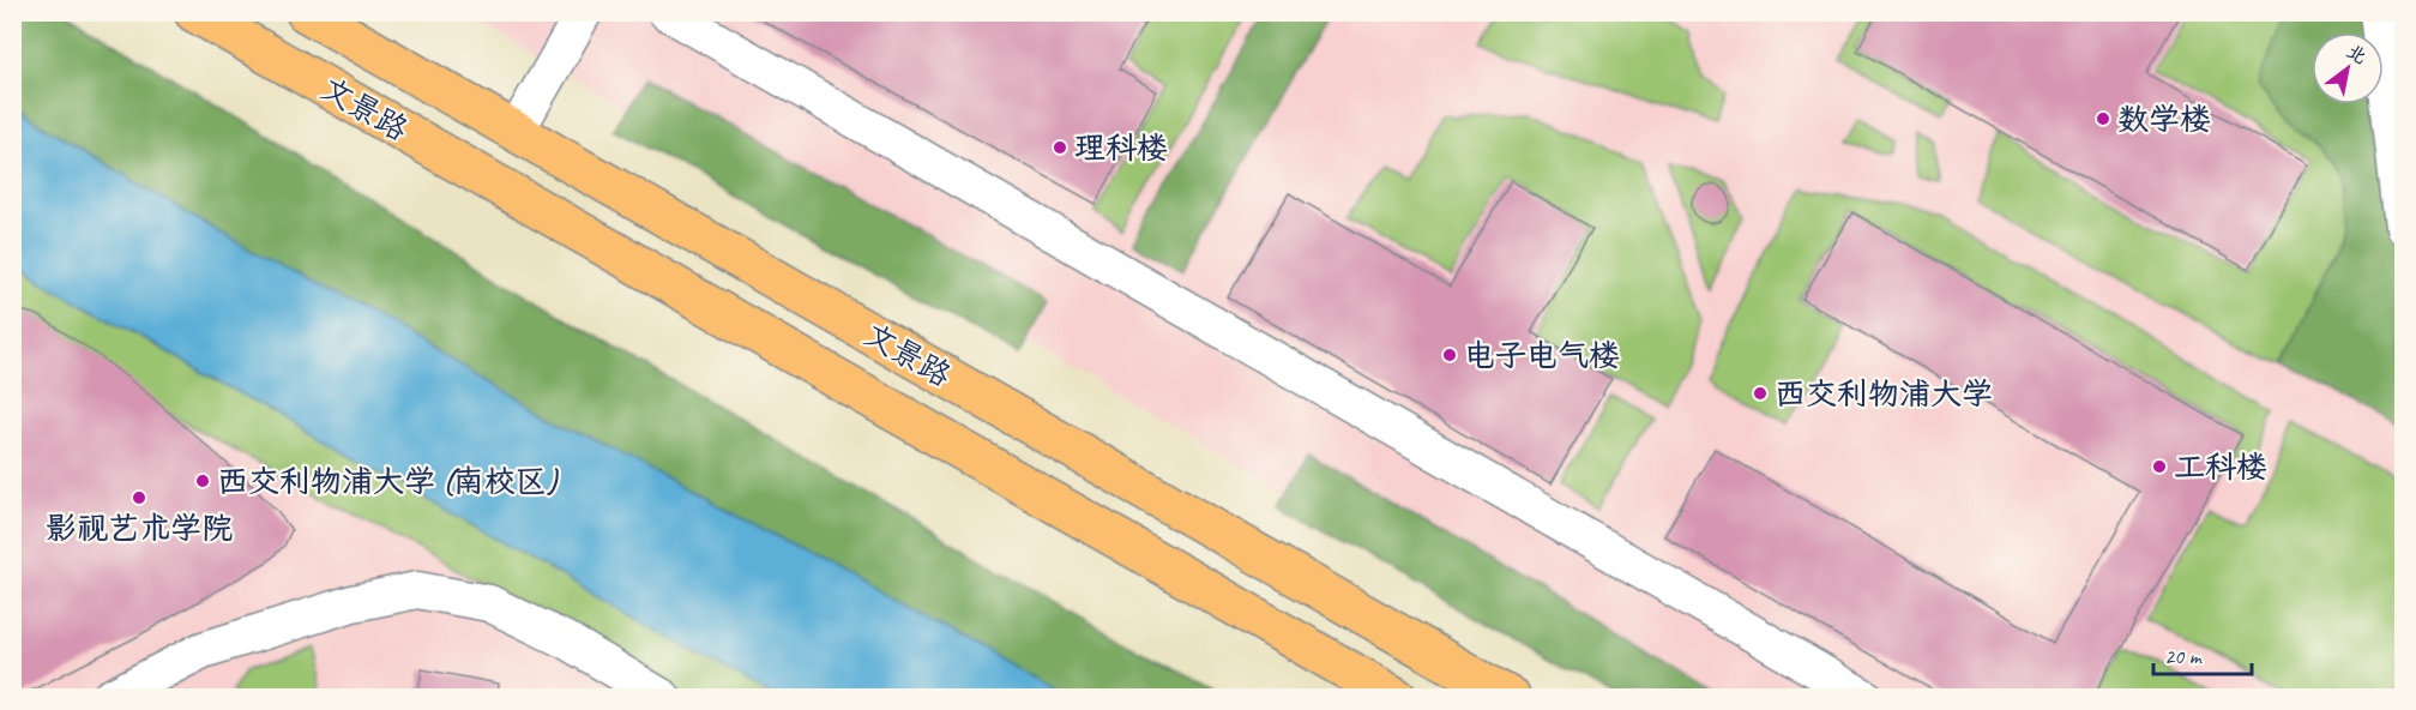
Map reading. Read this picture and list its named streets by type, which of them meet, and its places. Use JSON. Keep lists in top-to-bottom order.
{
  "streets": {
    "main road": ["文景路"]
  },
  "places": [
    "数学楼",
    "理科楼",
    "电子电气楼",
    "西交利物浦大学",
    "工科楼",
    "西交利物浦大学 (南校区)",
    "影视艺术学院"
  ],
  "scale_bar": "20 m",
  "north": "top right"
}
